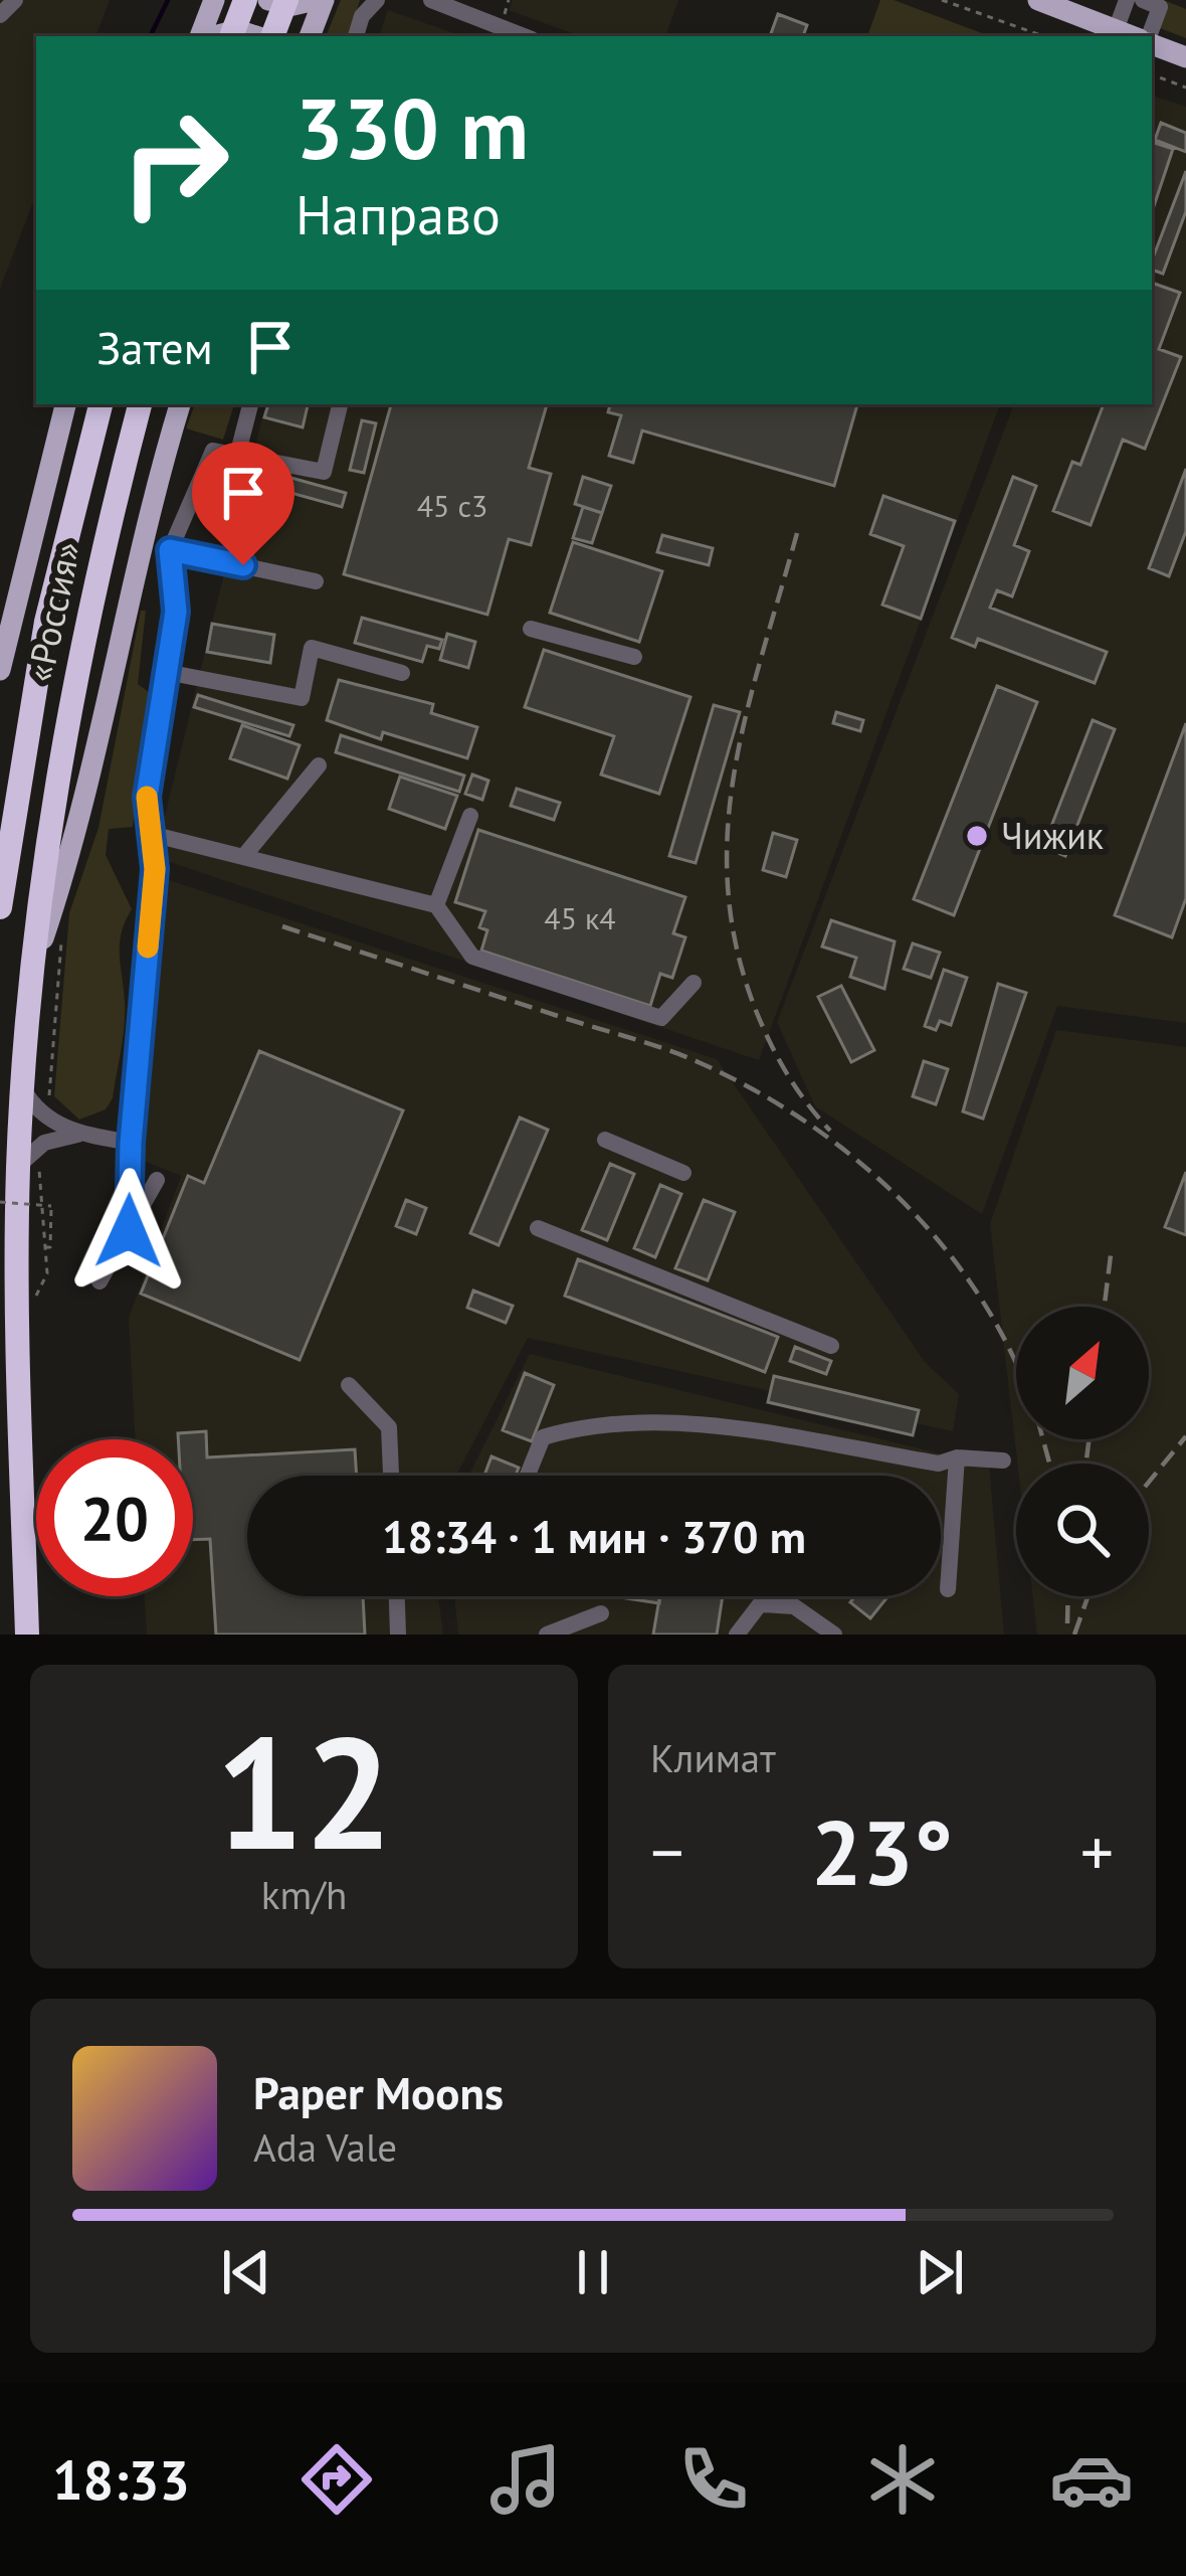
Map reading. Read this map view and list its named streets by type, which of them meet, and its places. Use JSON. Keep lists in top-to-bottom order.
{
  "streets": {
    "highway": ["«Россия»"]
  },
  "places": ["Чижик"],
  "house_numbers": ["45 с3", "45 к4"],
  "north": "top right",
  "page": {
    "turn": ["330 m", "Направо"],
    "then": "Затем",
    "limit": "20",
    "trip": "18:34 · 1 мин · 370 m",
    "tile": [
      ["12", "km/h"],
      "Климат"
    ],
    "heat": ["−", "23°", "+"],
    "song": ["Paper Moons", "Ada Vale"],
    "tabs": "18:33"
  }
}
